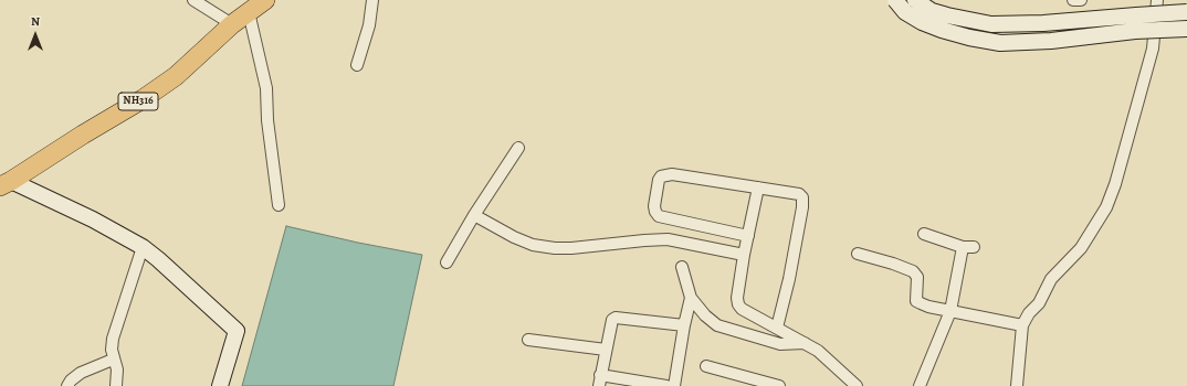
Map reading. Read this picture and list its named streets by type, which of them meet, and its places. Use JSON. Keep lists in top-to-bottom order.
{
  "streets": {
    "highway": ["NH316"]
  },
  "north": "top"
}
